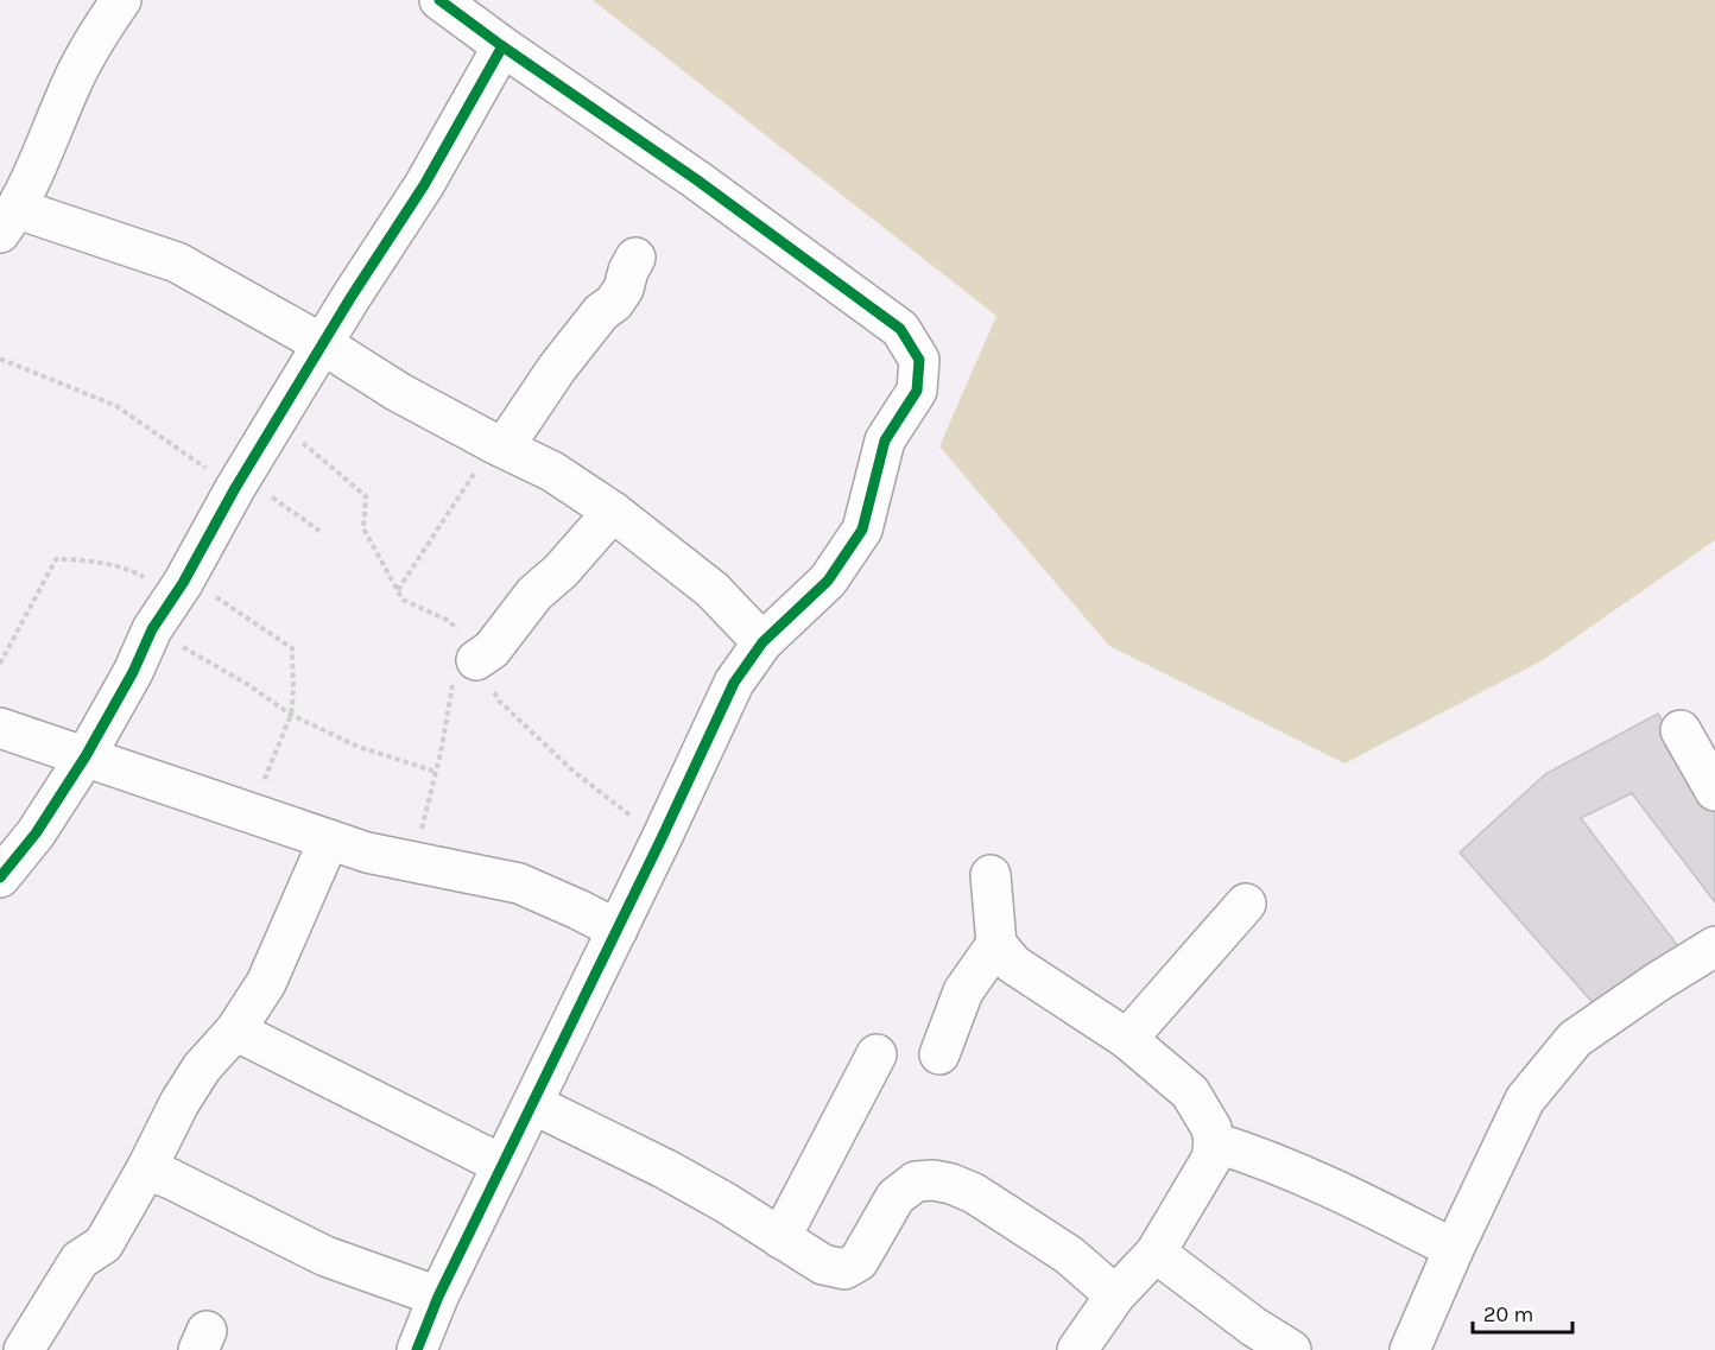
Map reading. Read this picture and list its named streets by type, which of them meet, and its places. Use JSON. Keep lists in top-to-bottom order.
{
  "scale_bar": "20 m"
}
